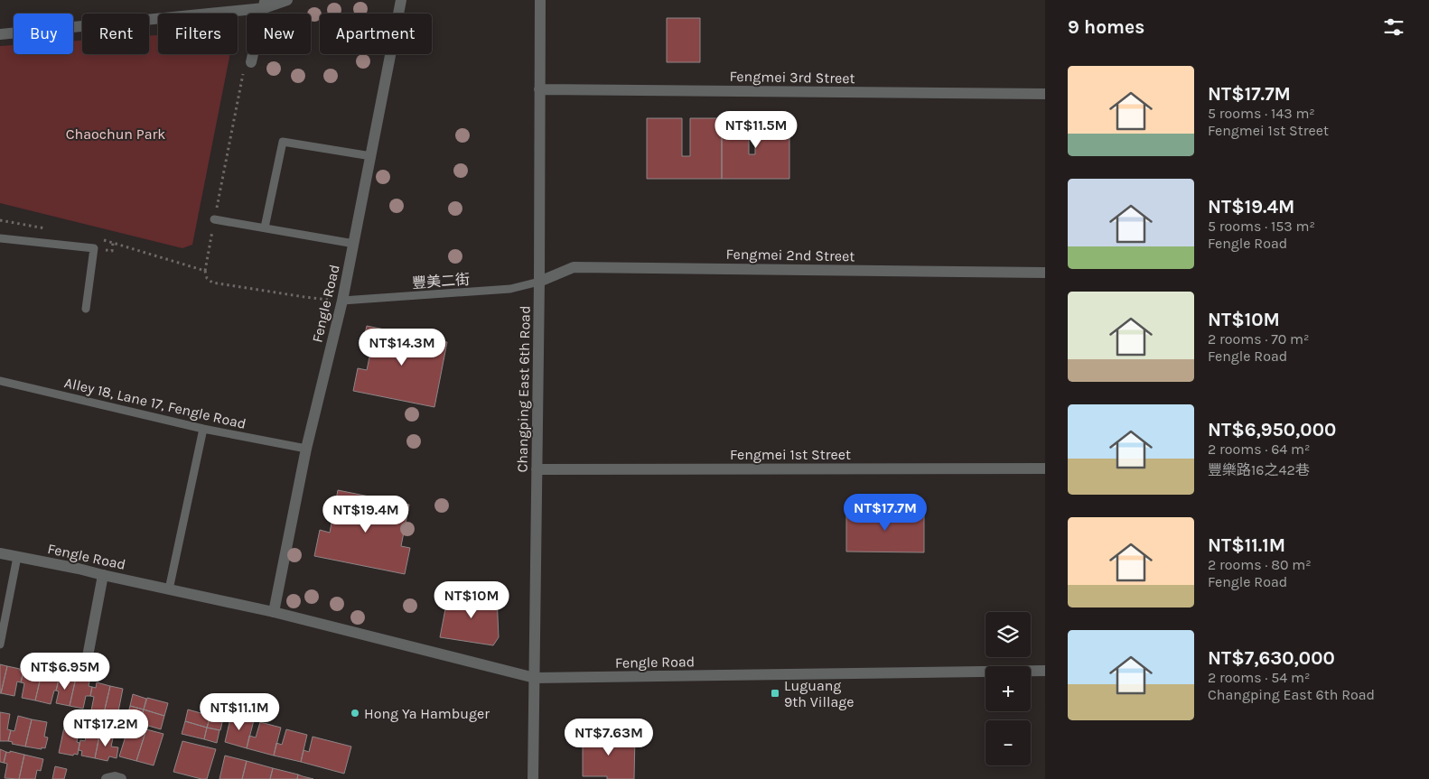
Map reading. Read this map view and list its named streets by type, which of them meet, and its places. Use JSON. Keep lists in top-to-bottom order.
{
  "streets": {
    "street": [
      "Fengmei 3rd Street",
      "Fengmei 2nd Street",
      "Fengle Road",
      "Changping East 6th Road",
      "Fengmei 1st Street"
    ],
    "lane": ["豐美二街", "Alley 18, Lane 17, Fengle Road"]
  },
  "crossings": [
    ["Fengmei 3rd Street", "Changping East 6th Road"],
    ["Fengmei 2nd Street", "豐美二街"],
    ["Fengmei 2nd Street", "Changping East 6th Road"],
    ["豐美二街", "Fengle Road"],
    ["豐美二街", "Changping East 6th Road"],
    ["Fengle Road", "Changping East 6th Road"],
    ["Fengle Road", "Alley 18, Lane 17, Fengle Road"],
    ["Changping East 6th Road", "Fengmei 1st Street"]
  ],
  "parks": ["Chaochun Park"],
  "places": {
    "transit": ["Luguang 9th Village"],
    "other": ["Hong Ya Hambuger"]
  },
  "page": {
    "heading": "9 homes",
    "chip": [
      "Buy",
      "Rent",
      "Filters",
      "New",
      "Apartment"
    ],
    "list": [
      {
        "name": "NT$17.7M",
        "note": "5 rooms · 143 m² · Fengmei 1st Street"
      },
      {
        "name": "NT$19.4M",
        "note": "5 rooms · 153 m² · Fengle Road"
      },
      {
        "name": "NT$10M",
        "note": "2 rooms · 70 m² · Fengle Road"
      },
      {
        "name": "NT$6,950,000",
        "note": "2 rooms · 64 m² · 豐樂路16之42巷"
      },
      {
        "name": "NT$11.1M",
        "note": "2 rooms · 80 m² · Fengle Road"
      },
      {
        "name": "NT$7,630,000",
        "note": "2 rooms · 54 m² · Changping East 6th Road"
      }
    ],
    "price": [
      "NT$11.5M",
      "NT$14.3M",
      "NT$17.7M",
      "NT$19.4M",
      "NT$10M",
      "NT$6.95M",
      "NT$11.1M",
      "NT$17.2M",
      "NT$7.63M"
    ],
    "map_buttons": ["+", "−"]
  }
}
